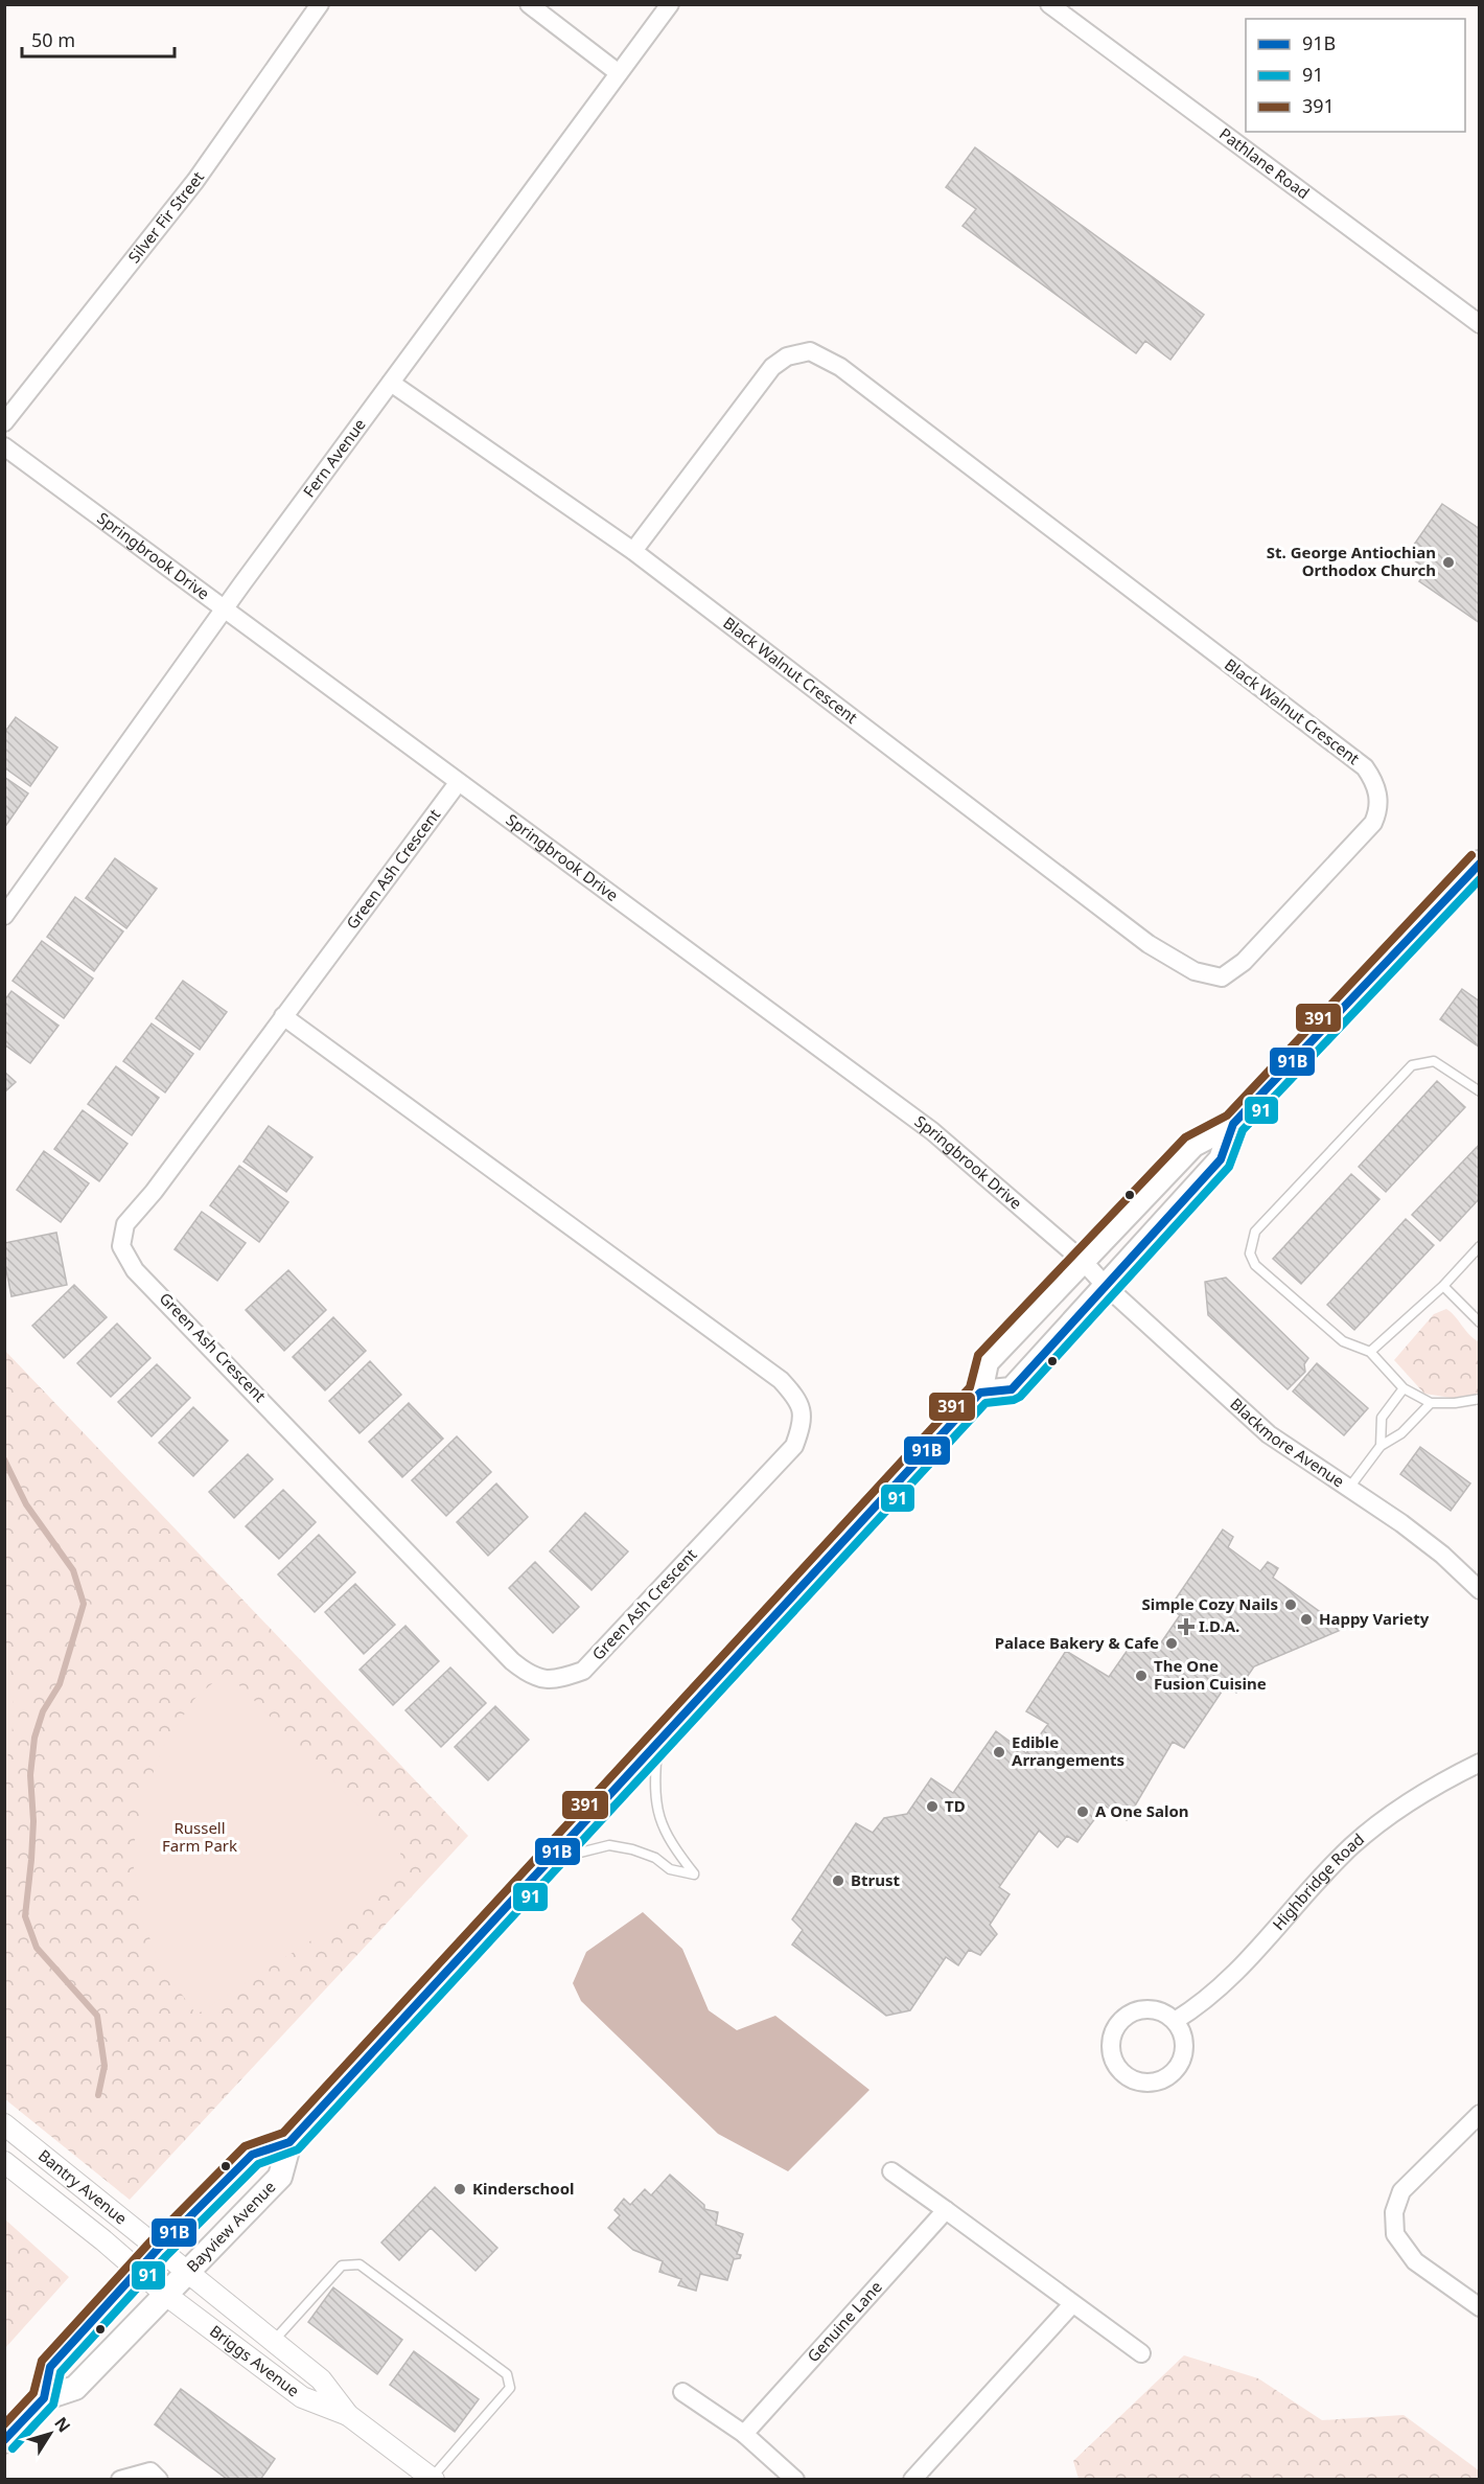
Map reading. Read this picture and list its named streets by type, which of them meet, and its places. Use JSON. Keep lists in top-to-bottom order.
{
  "streets": {
    "main road": ["Bayview Avenue"],
    "street": [
      "Pathlane Road",
      "Silver Fir Street",
      "Fern Avenue",
      "Springbrook Drive",
      "Black Walnut Crescent",
      "Green Ash Crescent",
      "Blackmore Avenue",
      "Highbridge Road",
      "Bantry Avenue",
      "Genuine Lane",
      "Briggs Avenue"
    ]
  },
  "crossings": [
    ["Fern Avenue", "Springbrook Drive"],
    ["Fern Avenue", "Black Walnut Crescent"],
    ["Springbrook Drive", "Green Ash Crescent"],
    ["Springbrook Drive", "Blackmore Avenue"],
    ["Bantry Avenue", "Bayview Avenue"],
    ["Bantry Avenue", "Briggs Avenue"],
    ["Bayview Avenue", "Briggs Avenue"]
  ],
  "parks": ["Russell Farm Park"],
  "places": {
    "other": [
      "St. George Antiochian Orthodox Church",
      "Simple Cozy Nails",
      "Happy Variety",
      "Palace Bakery & Cafe",
      "The One Fusion Cuisine",
      "Edible Arrangements",
      "TD",
      "A One Salon",
      "Btrust",
      "Kinderschool"
    ],
    "health": ["I.D.A."]
  },
  "lines": ["transit line 391", "transit line 91B", "transit line 91"],
  "legend": ["91B", "91", "391"],
  "scale_bar": "50 m",
  "north": "top right"
}
